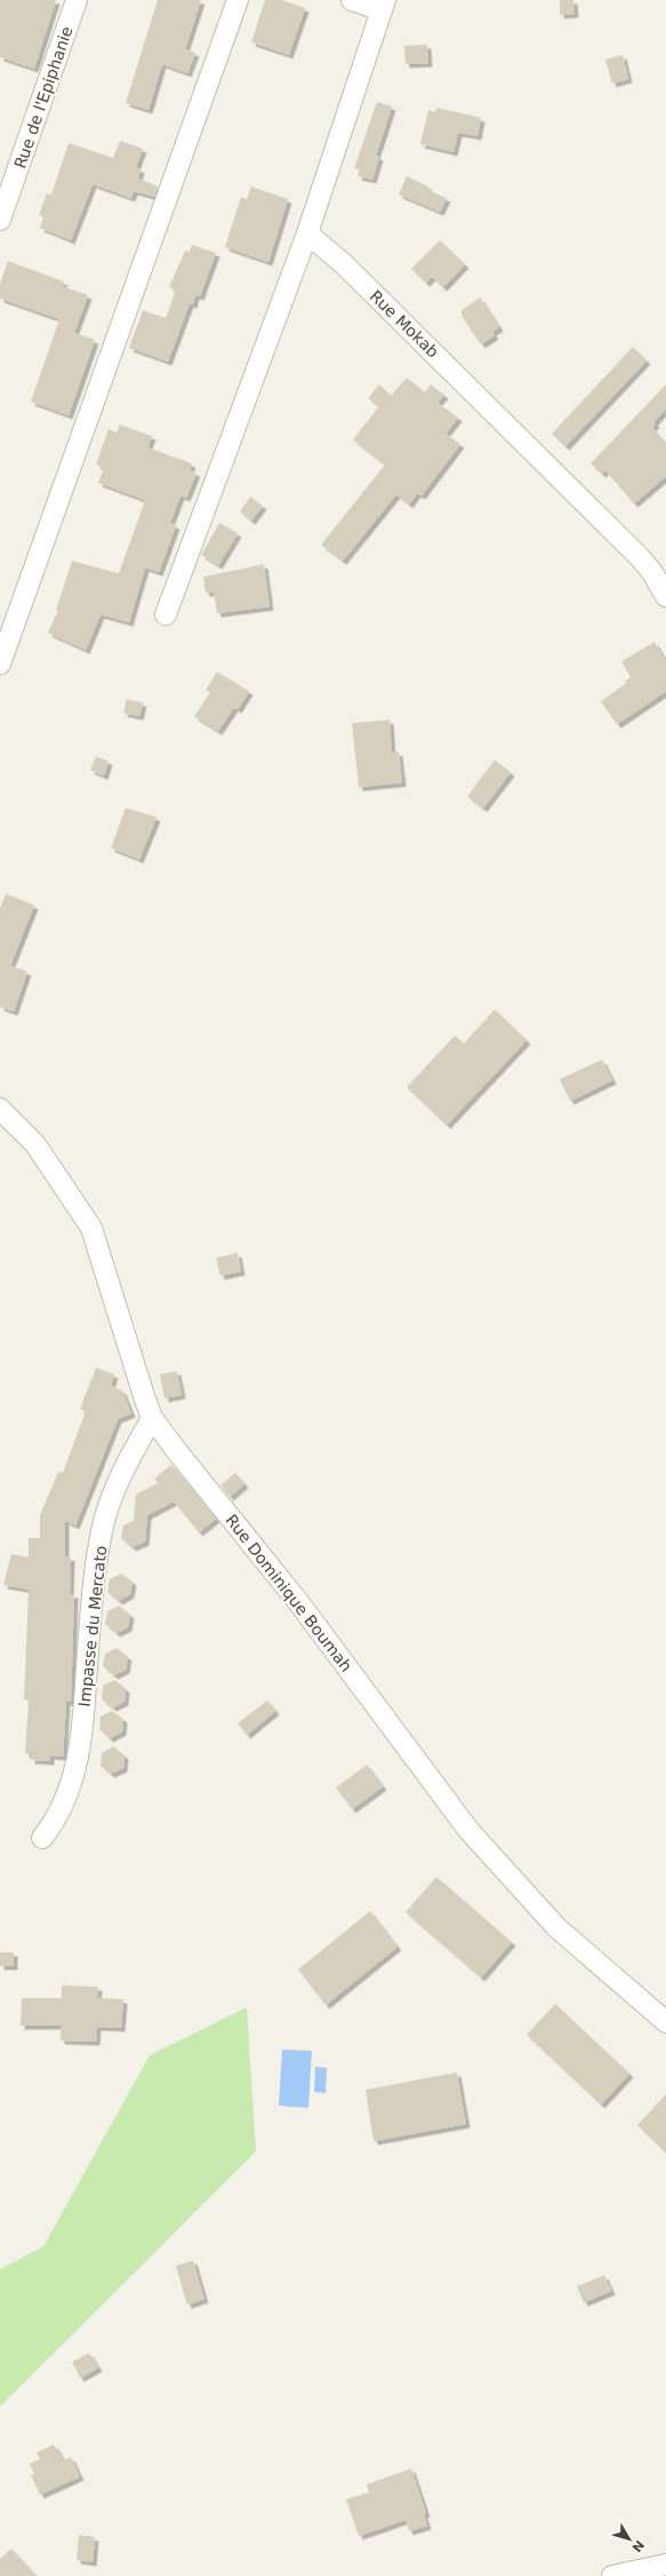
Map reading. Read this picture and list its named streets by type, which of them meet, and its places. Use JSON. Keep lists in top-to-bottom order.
{
  "streets": {
    "street": [
      "Rue de l'Epiphanie",
      "Rue Mokab",
      "Rue Dominique Boumah",
      "Impasse du Mercato"
    ]
  },
  "crossings": [
    ["Rue Dominique Boumah", "Impasse du Mercato"]
  ],
  "north": "bottom right"
}
